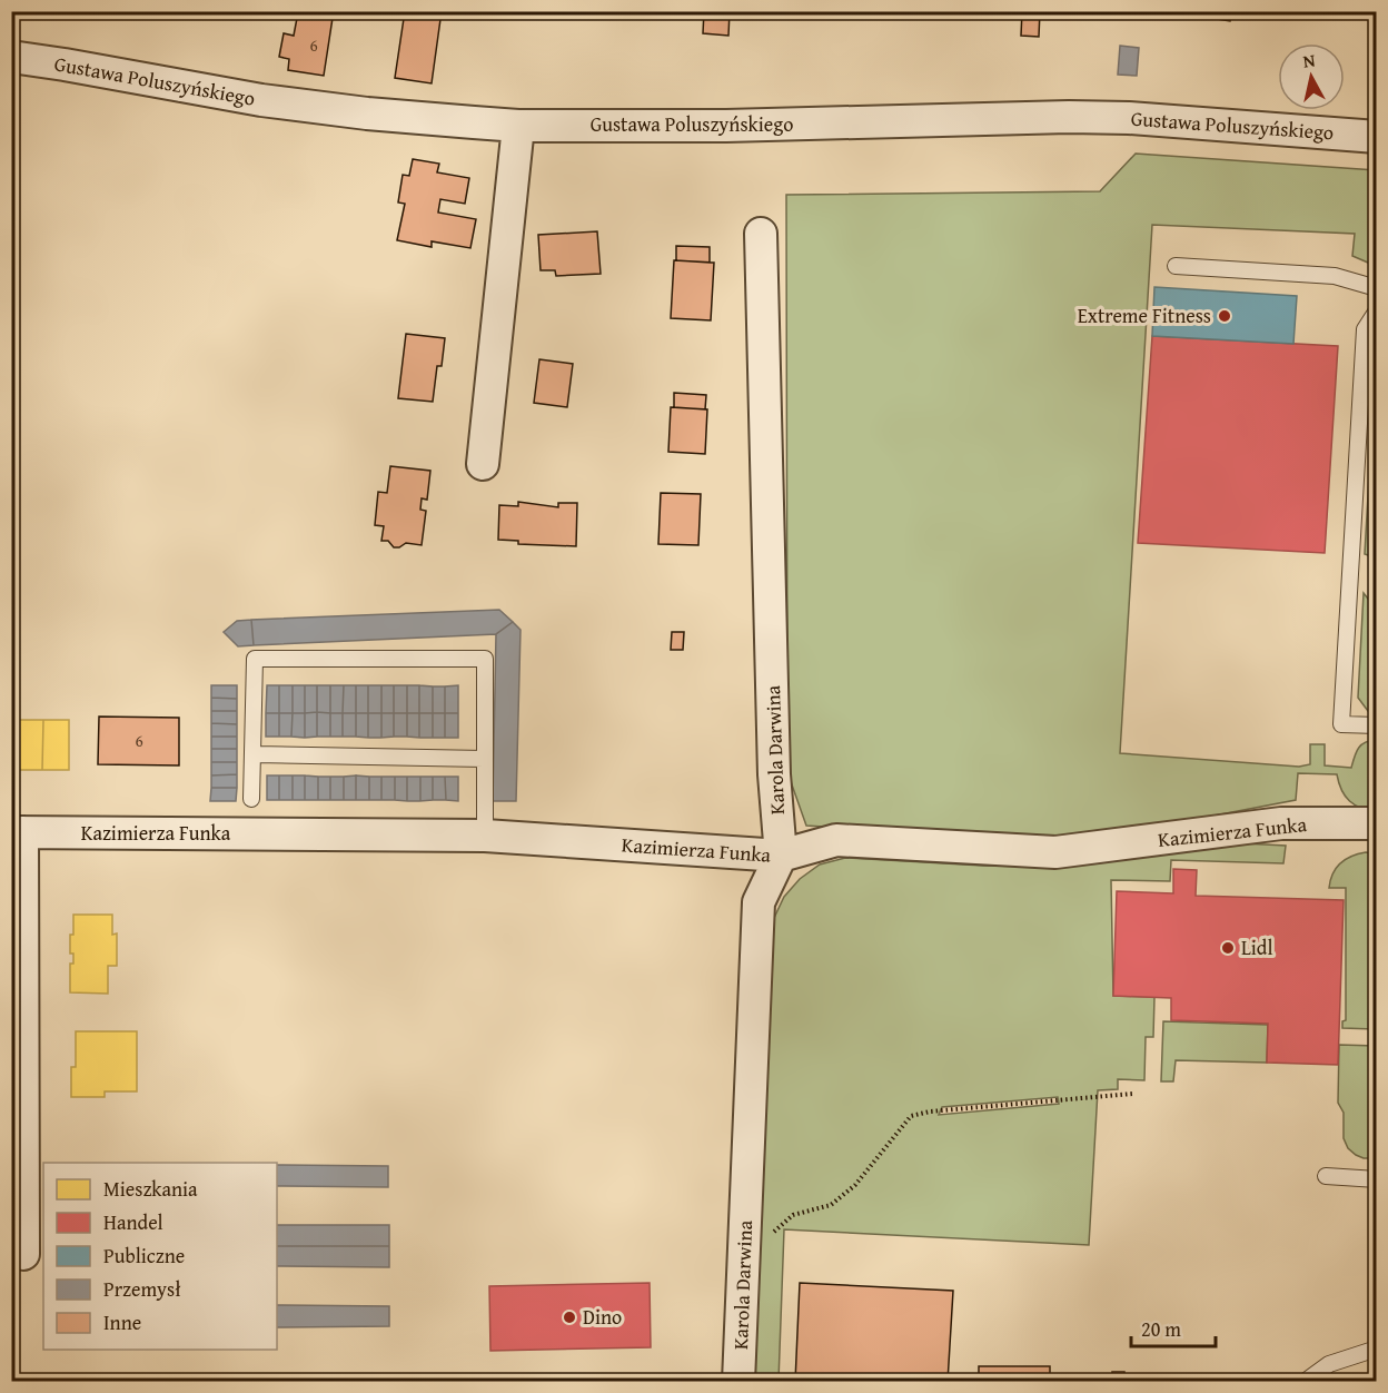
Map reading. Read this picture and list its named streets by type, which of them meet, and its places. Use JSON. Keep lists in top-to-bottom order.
{
  "streets": {
    "street": ["Gustawa Poluszyńskiego", "Karola Darwina", "Kazimierza Funka"]
  },
  "crossings": [
    ["Karola Darwina", "Kazimierza Funka"]
  ],
  "places": ["Extreme Fitness", "Lidl", "Dino"],
  "house_numbers": ["6", "6"],
  "legend": [
    "Mieszkania",
    "Handel",
    "Publiczne",
    "Przemysł",
    "Inne"
  ],
  "scale_bar": "20 m",
  "north": "top"
}
